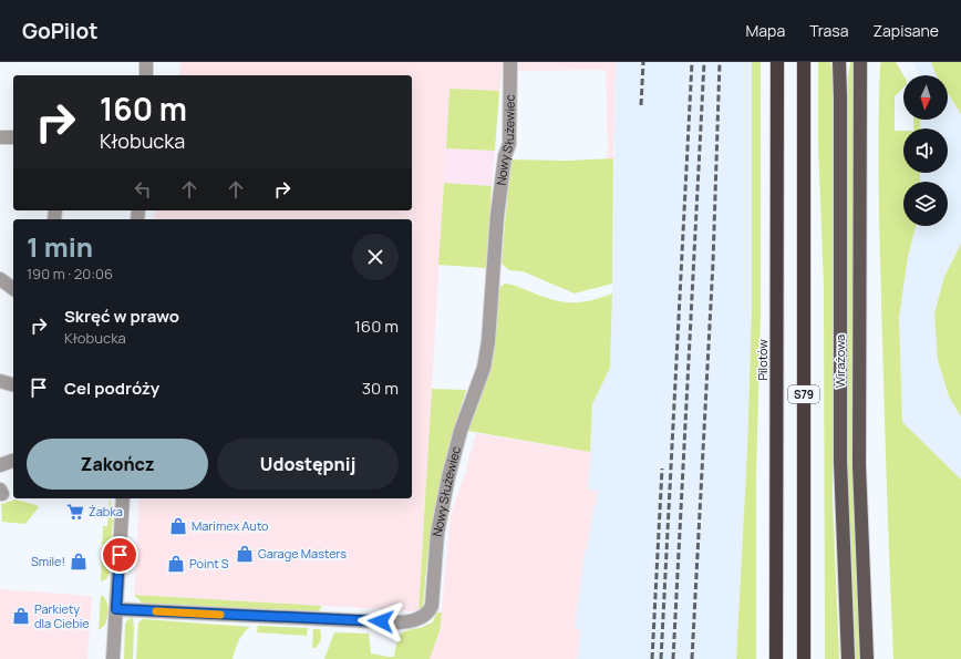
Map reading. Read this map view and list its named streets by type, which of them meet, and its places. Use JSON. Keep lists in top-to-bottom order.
{
  "streets": {
    "highway": ["Pilotów", "S79"],
    "main road": ["Wirażowa"],
    "street": ["Nowy Służewiec"]
  },
  "places": {
    "supermarket": ["Żabka"],
    "shop": [
      "Marimex Auto",
      "Garage Masters",
      "Smile!",
      "Point S",
      "Parkiety dla Ciebie"
    ]
  },
  "north": "bottom",
  "page": {
    "header": "GoPilot",
    "nav": ["Mapa", "Trasa", "Zapisane"],
    "turn": ["160 m", "Kłobucka"],
    "heading": ["1 min", "190 m · 20:06"],
    "list": [
      {
        "name": "Skręć w prawo",
        "note": "Kłobucka",
        "value": "160 m"
      },
      {
        "name": "Cel podróży",
        "value": "30 m"
      }
    ],
    "buttons": ["Zakończ", "Udostępnij"]
  }
}
